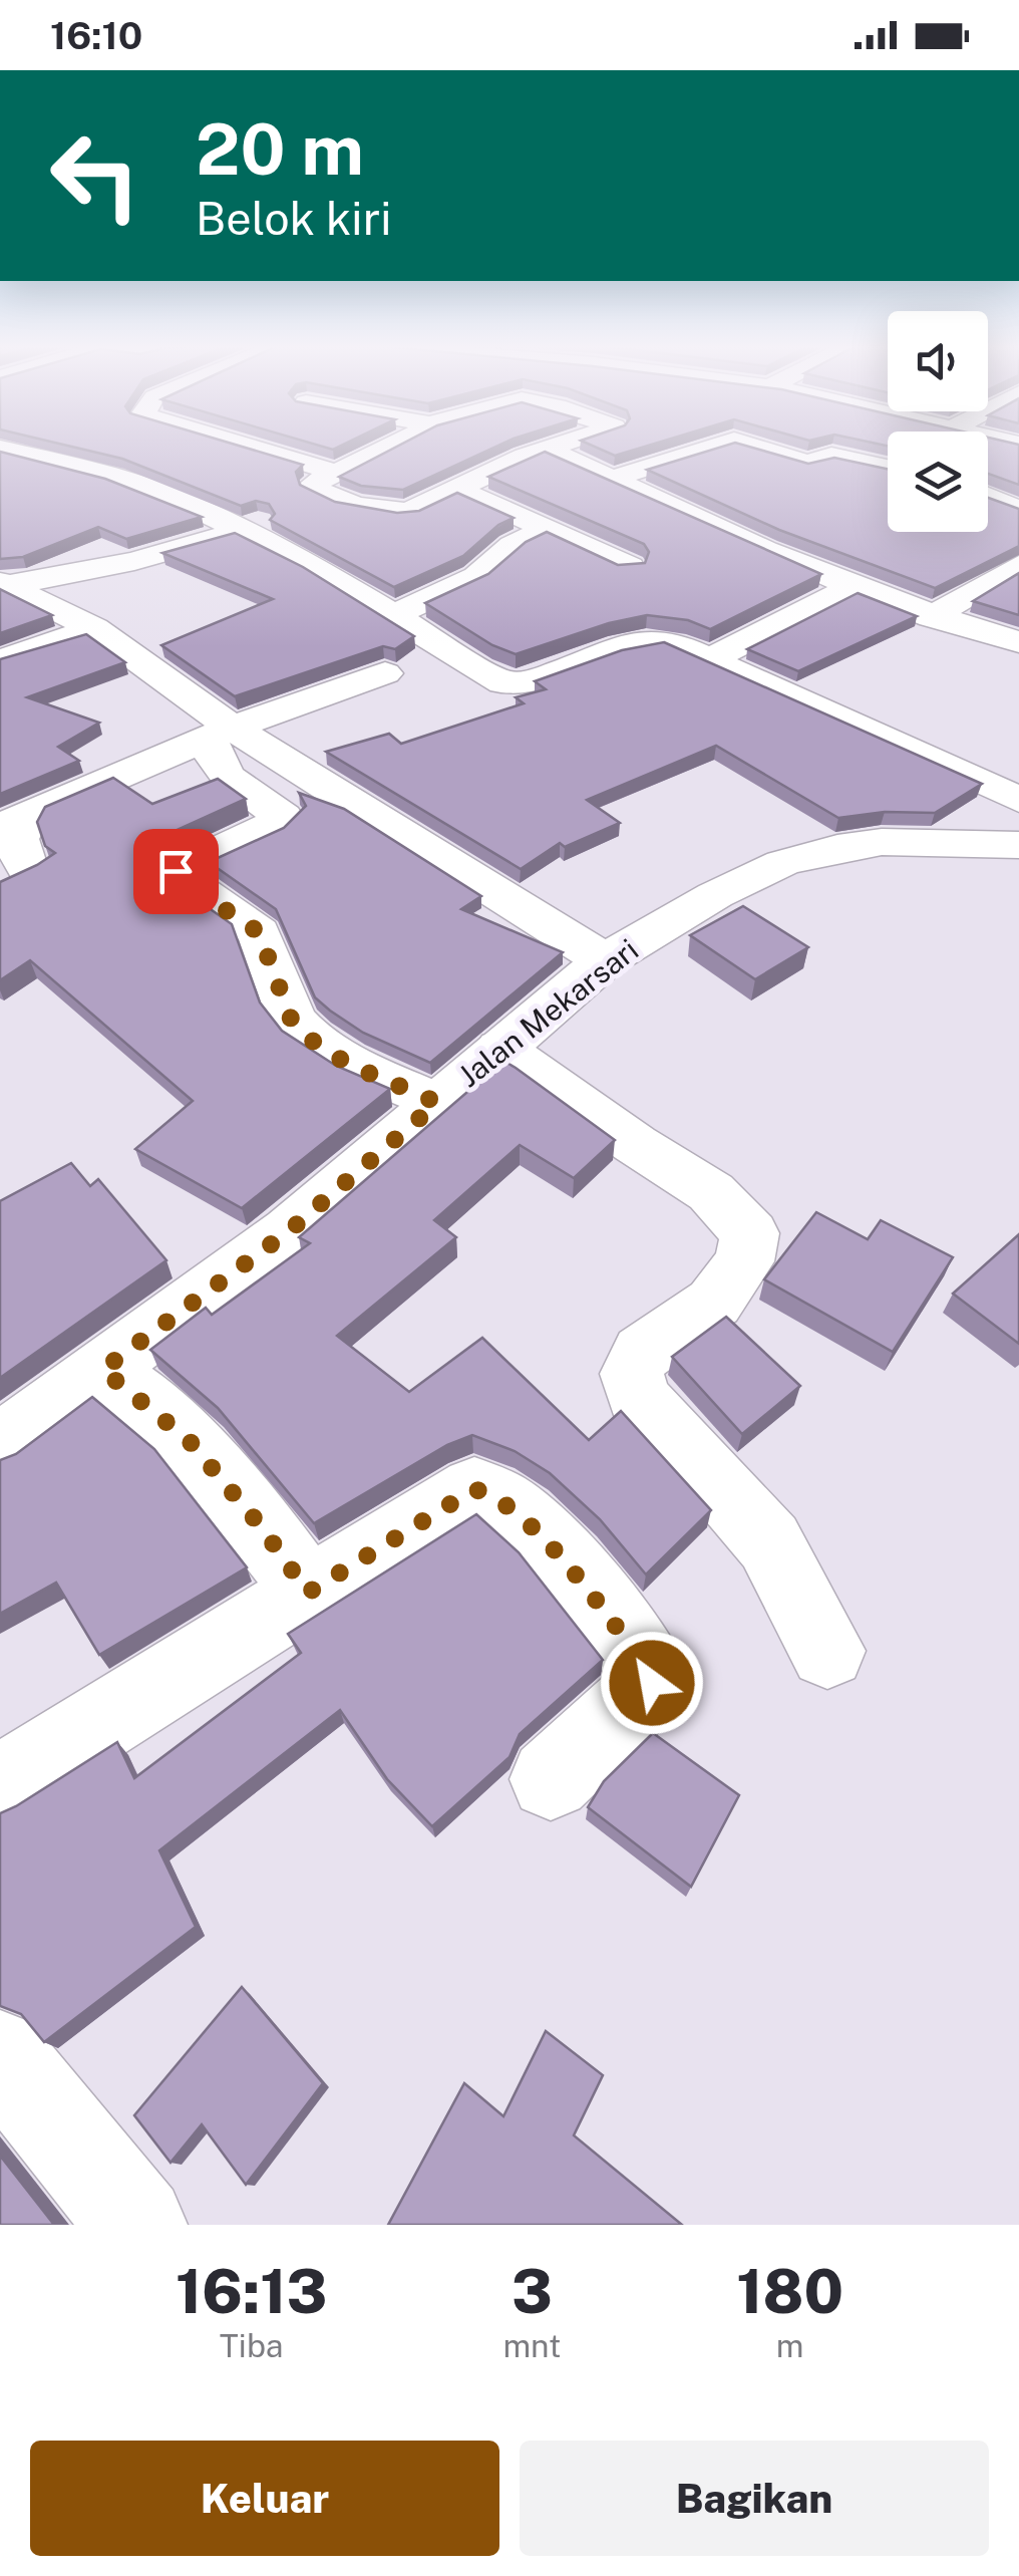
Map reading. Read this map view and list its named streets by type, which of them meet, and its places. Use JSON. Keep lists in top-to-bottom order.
{
  "streets": {
    "street": ["Jalan Mekarsari"]
  },
  "page": {
    "status": "16:10",
    "turn": ["20 m", "Belok kiri"],
    "eta": [
      "16:13",
      "Tiba",
      "3",
      "mnt",
      "180",
      "m"
    ],
    "buttons": ["Keluar", "Bagikan"]
  }
}
